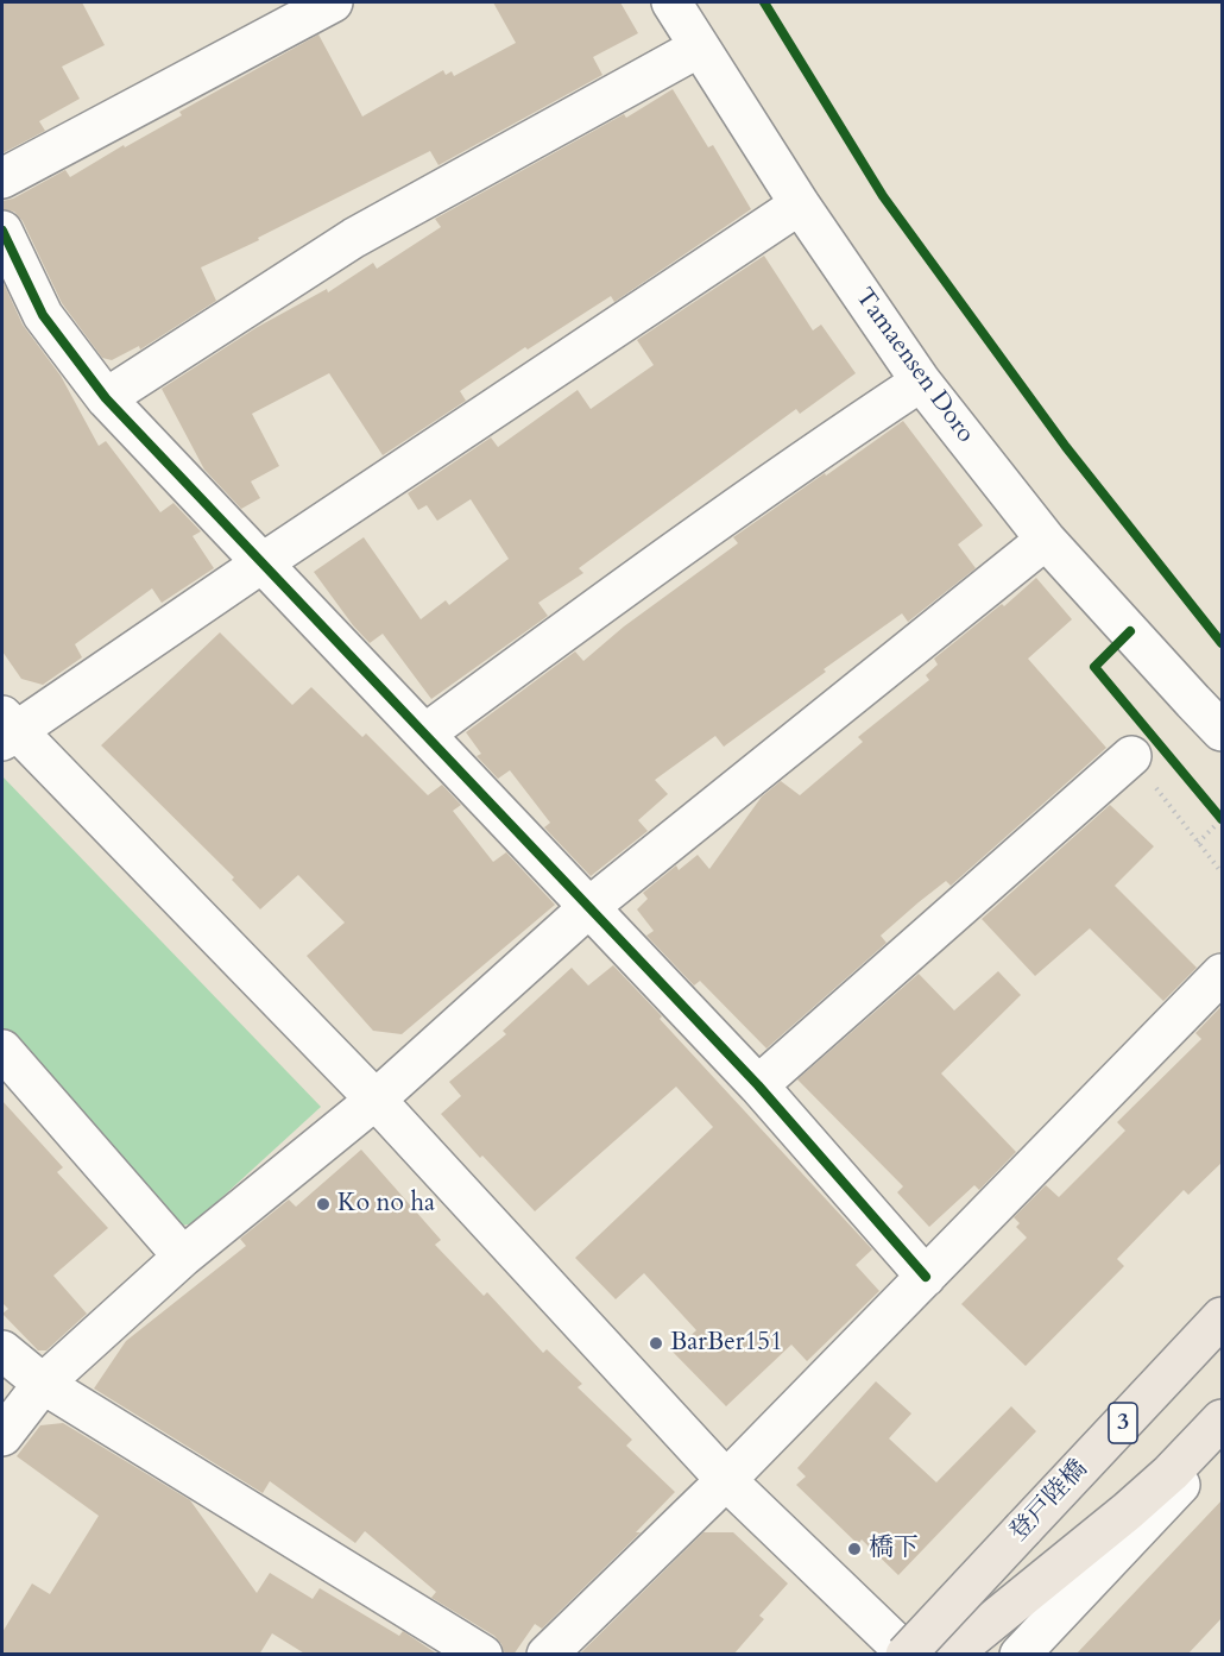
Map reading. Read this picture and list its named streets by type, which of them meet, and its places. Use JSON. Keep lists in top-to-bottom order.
{
  "streets": {
    "main road": ["3", "登戸陸橋"],
    "street": ["Tamaensen Doro"]
  },
  "places": ["Ko no ha", "BarBer151", "橋下"]
}
